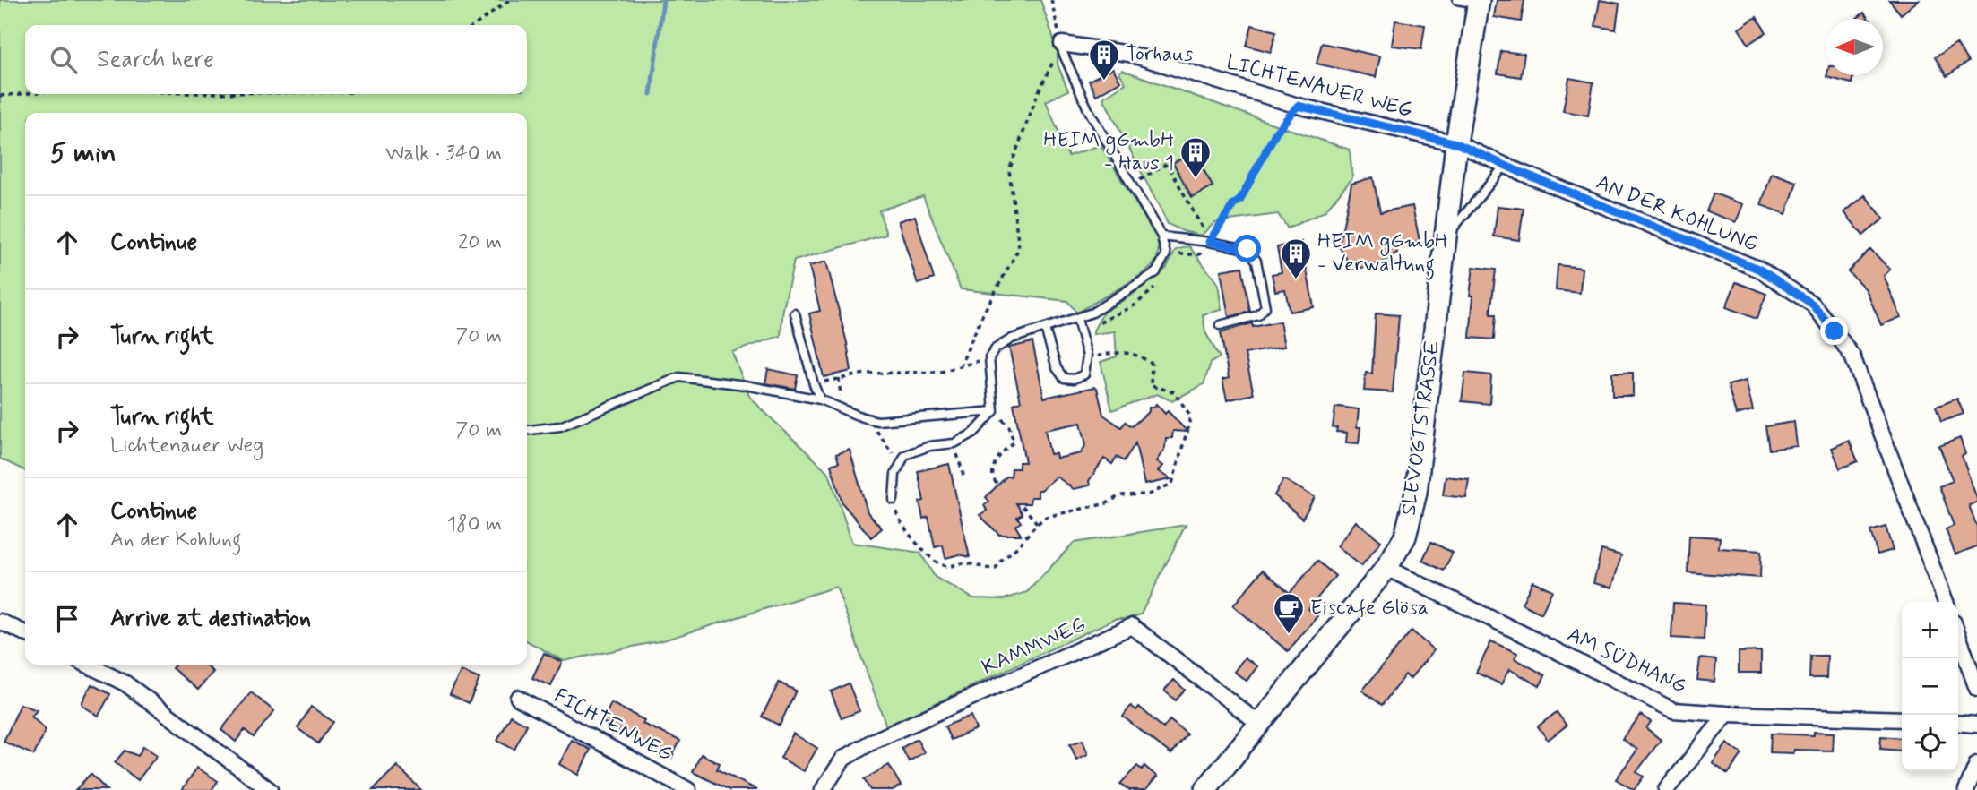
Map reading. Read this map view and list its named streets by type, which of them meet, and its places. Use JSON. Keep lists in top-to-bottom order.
{
  "streets": {
    "street": [
      "LICHTENAUER WEG",
      "AN DER KOHLUNG",
      "SLEVOGTSTRASSE",
      "KAMMWEG",
      "AM SÜDHANG",
      "FICHTENWEG"
    ]
  },
  "crossings": [
    ["LICHTENAUER WEG", "AN DER KOHLUNG"],
    ["LICHTENAUER WEG", "SLEVOGTSTRASSE"],
    ["AN DER KOHLUNG", "SLEVOGTSTRASSE"],
    ["SLEVOGTSTRASSE", "KAMMWEG"],
    ["SLEVOGTSTRASSE", "AM SÜDHANG"]
  ],
  "places": {
    "building": ["Torhaus", "HEIM gGmbH - Haus 1", "HEIM gGmbH - Verwaltung"],
    "cafe": ["Eiscafe Glösa"]
  },
  "north": "left",
  "page": {
    "search": "Search here",
    "heading": ["5 min", "Walk · 340 m"],
    "list": [
      ["Continue", "20 m"],
      ["Turn right", "70 m"],
      ["Turn right", "Lichtenauer Weg", "70 m"],
      ["Continue", "An der Kohlung", "180 m"],
      "Arrive at destination"
    ],
    "map_buttons": ["+", "−"]
  }
}
